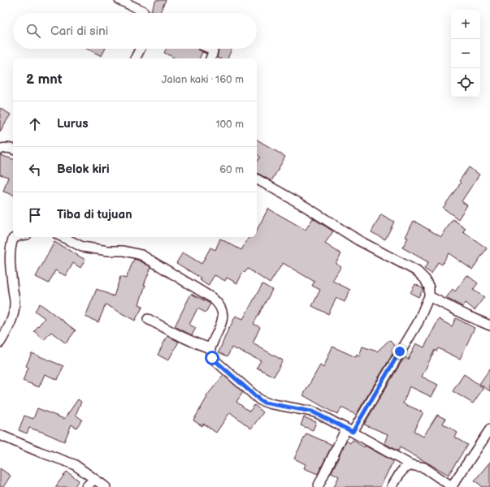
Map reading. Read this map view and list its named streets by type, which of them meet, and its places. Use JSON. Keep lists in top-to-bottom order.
{
  "page": {
    "map_buttons": ["+", "−"],
    "search": "Cari di sini",
    "heading": ["2 mnt", "Jalan kaki · 160 m"],
    "list": [
      ["Lurus", "100 m"],
      ["Belok kiri", "60 m"],
      "Tiba di tujuan"
    ]
  }
}
